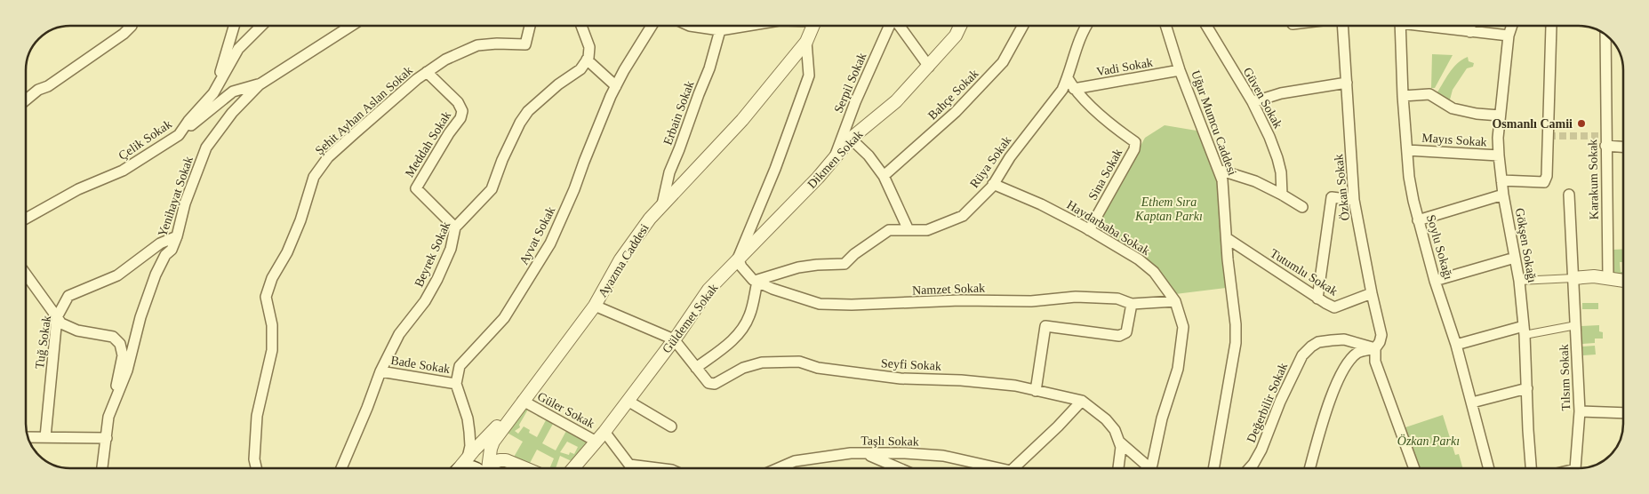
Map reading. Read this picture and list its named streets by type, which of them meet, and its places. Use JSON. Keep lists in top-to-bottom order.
{
  "streets": {
    "street": [
      "Vadi Sokak",
      "Serpil Sokak",
      "Bahçe Sokak",
      "Güven Sokak",
      "Şehit Ayhan Aslan Sokak",
      "Erbain Sokak",
      "Uğur Mumcu Caddesi",
      "Çelik Sokak",
      "Mayıs Sokak",
      "Meddah Sokak",
      "Dikmen Sokak",
      "Rüya Sokak",
      "Sina Sokak",
      "Karakum Sokak",
      "Özkan Sokak",
      "Yenihayat Sokak",
      "Haydarbaba Sokak",
      "Ayvat Sokak",
      "Gökşen Sokağı",
      "Soylu Sokağı",
      "Beyrek Sokak",
      "Ayazma Caddesi",
      "Tutumlu Sokak",
      "Namzet Sokak",
      "Güldemet Sokak",
      "Tuğ Sokak",
      "Bade Sokak",
      "Seyfi Sokak",
      "Tılsım Sokak",
      "Değerbilir Sokak",
      "Güler Sokak",
      "Taşlı Sokak"
    ]
  },
  "crossings": [
    ["Vadi Sokak", "Uğur Mumcu Caddesi"],
    ["Vadi Sokak", "Sina Sokak"],
    ["Serpil Sokak", "Dikmen Sokak"],
    ["Şehit Ayhan Aslan Sokak", "Meddah Sokak"],
    ["Erbain Sokak", "Ayazma Caddesi"],
    ["Uğur Mumcu Caddesi", "Tutumlu Sokak"],
    ["Mayıs Sokak", "Gökşen Sokağı"],
    ["Mayıs Sokak", "Soylu Sokağı"],
    ["Meddah Sokak", "Beyrek Sokak"],
    ["Dikmen Sokak", "Namzet Sokak"],
    ["Dikmen Sokak", "Güldemet Sokak"],
    ["Rüya Sokak", "Sina Sokak"],
    ["Rüya Sokak", "Haydarbaba Sokak"],
    ["Rüya Sokak", "Namzet Sokak"],
    ["Sina Sokak", "Haydarbaba Sokak"],
    ["Özkan Sokak", "Tutumlu Sokak"],
    ["Özkan Sokak", "Değerbilir Sokak"],
    ["Yenihayat Sokak", "Tuğ Sokak"],
    ["Haydarbaba Sokak", "Namzet Sokak"],
    ["Haydarbaba Sokak", "Seyfi Sokak"],
    ["Ayvat Sokak", "Bade Sokak"],
    ["Beyrek Sokak", "Bade Sokak"],
    ["Ayazma Caddesi", "Güldemet Sokak"],
    ["Ayazma Caddesi", "Güler Sokak"],
    ["Namzet Sokak", "Güldemet Sokak"],
    ["Güldemet Sokak", "Seyfi Sokak"],
    ["Güldemet Sokak", "Güler Sokak"]
  ],
  "parks": ["Ethem Sıra Kaptan Parkı", "Özkan Parkı"],
  "places": ["Osmanlı Camii"]
}
